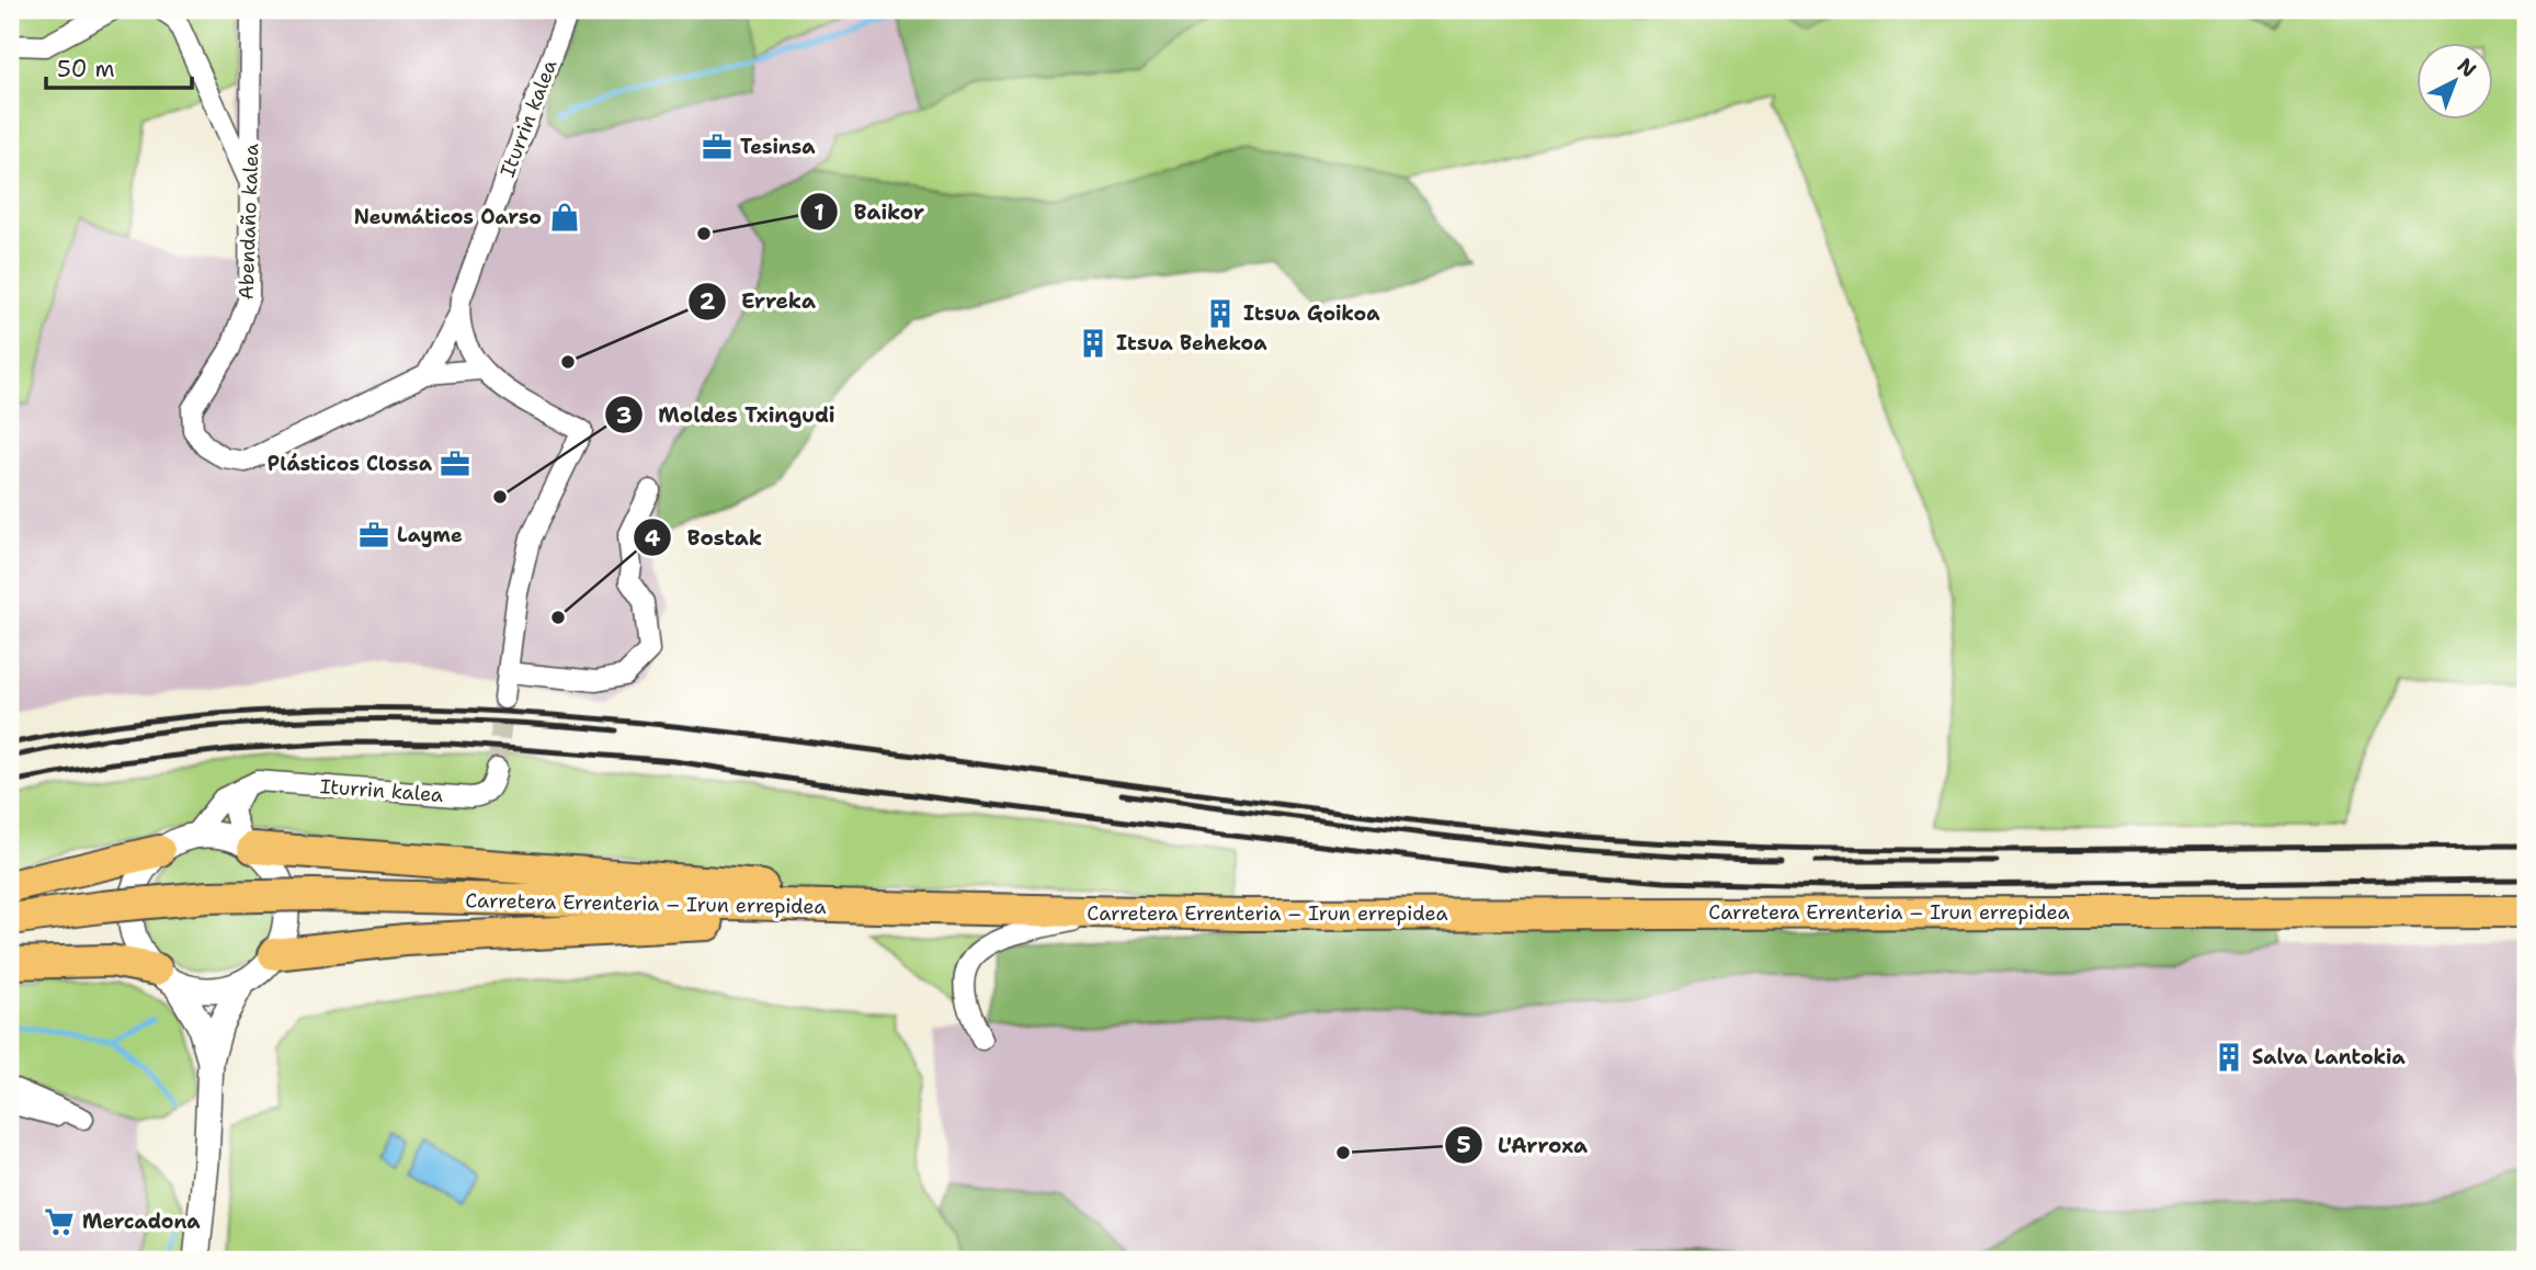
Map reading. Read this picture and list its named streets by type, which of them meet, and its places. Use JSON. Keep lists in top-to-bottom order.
{
  "streets": {
    "main road": ["Carretera Errenteria – Irun errepidea"],
    "street": ["Iturrin kalea", "Abendaño kalea"]
  },
  "crossings": [
    ["Iturrin kalea", "Abendaño kalea"]
  ],
  "places": {
    "office": ["Tesinsa", "Plásticos Clossa", "Layme"],
    "shop": ["Neumáticos Oarso"],
    "other": [
      "Baikor",
      "Erreka",
      "Moldes Txingudi",
      "Bostak",
      "L'Arroxa"
    ],
    "building": ["Itsua Goikoa", "Itsua Behekoa", "Salva Lantokia"],
    "supermarket": ["Mercadona"]
  },
  "scale_bar": "50 m",
  "north": "top right"
}
